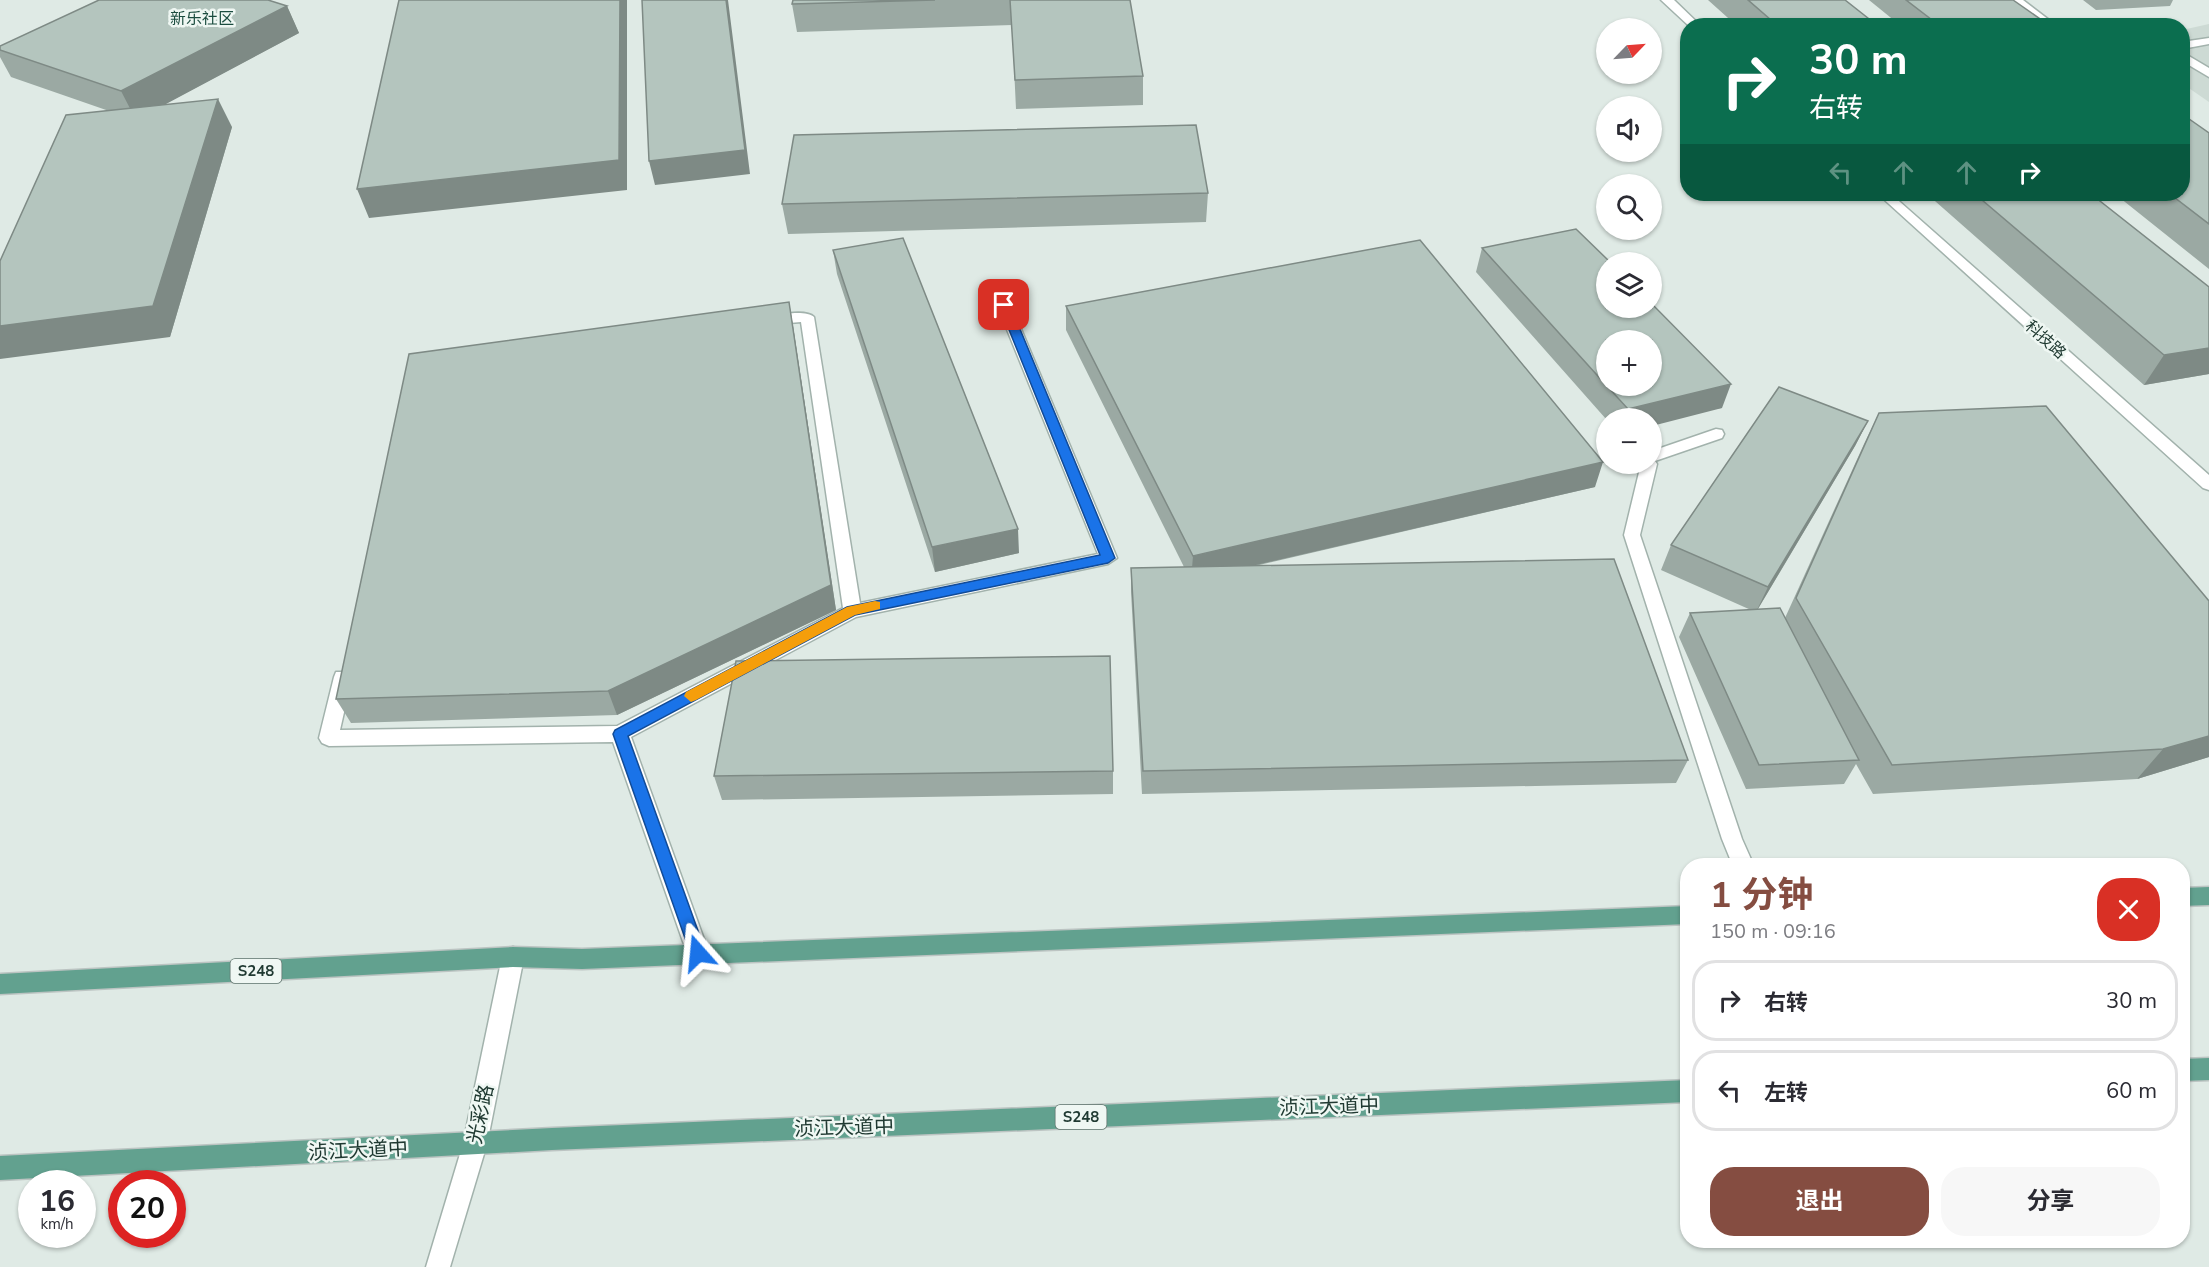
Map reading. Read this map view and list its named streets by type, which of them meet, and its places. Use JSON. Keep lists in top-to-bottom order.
{
  "streets": {
    "main road": ["S248", "浈江大道中"],
    "street": ["科技路", "光彩路"]
  },
  "crossings": [
    ["S248", "光彩路"],
    ["浈江大道中", "光彩路"]
  ],
  "districts": ["新乐社区"],
  "north": "top right",
  "page": {
    "map_buttons": ["+", "−"],
    "turn": ["30 m", "右转"],
    "heading": ["1 分钟", "150 m · 09:16"],
    "list": [
      {
        "name": "右转",
        "value": "30 m"
      },
      {
        "name": "左转",
        "value": "60 m"
      }
    ],
    "buttons": ["退出", "分享"],
    "speed": "16 km/h",
    "limit": "20"
  }
}
